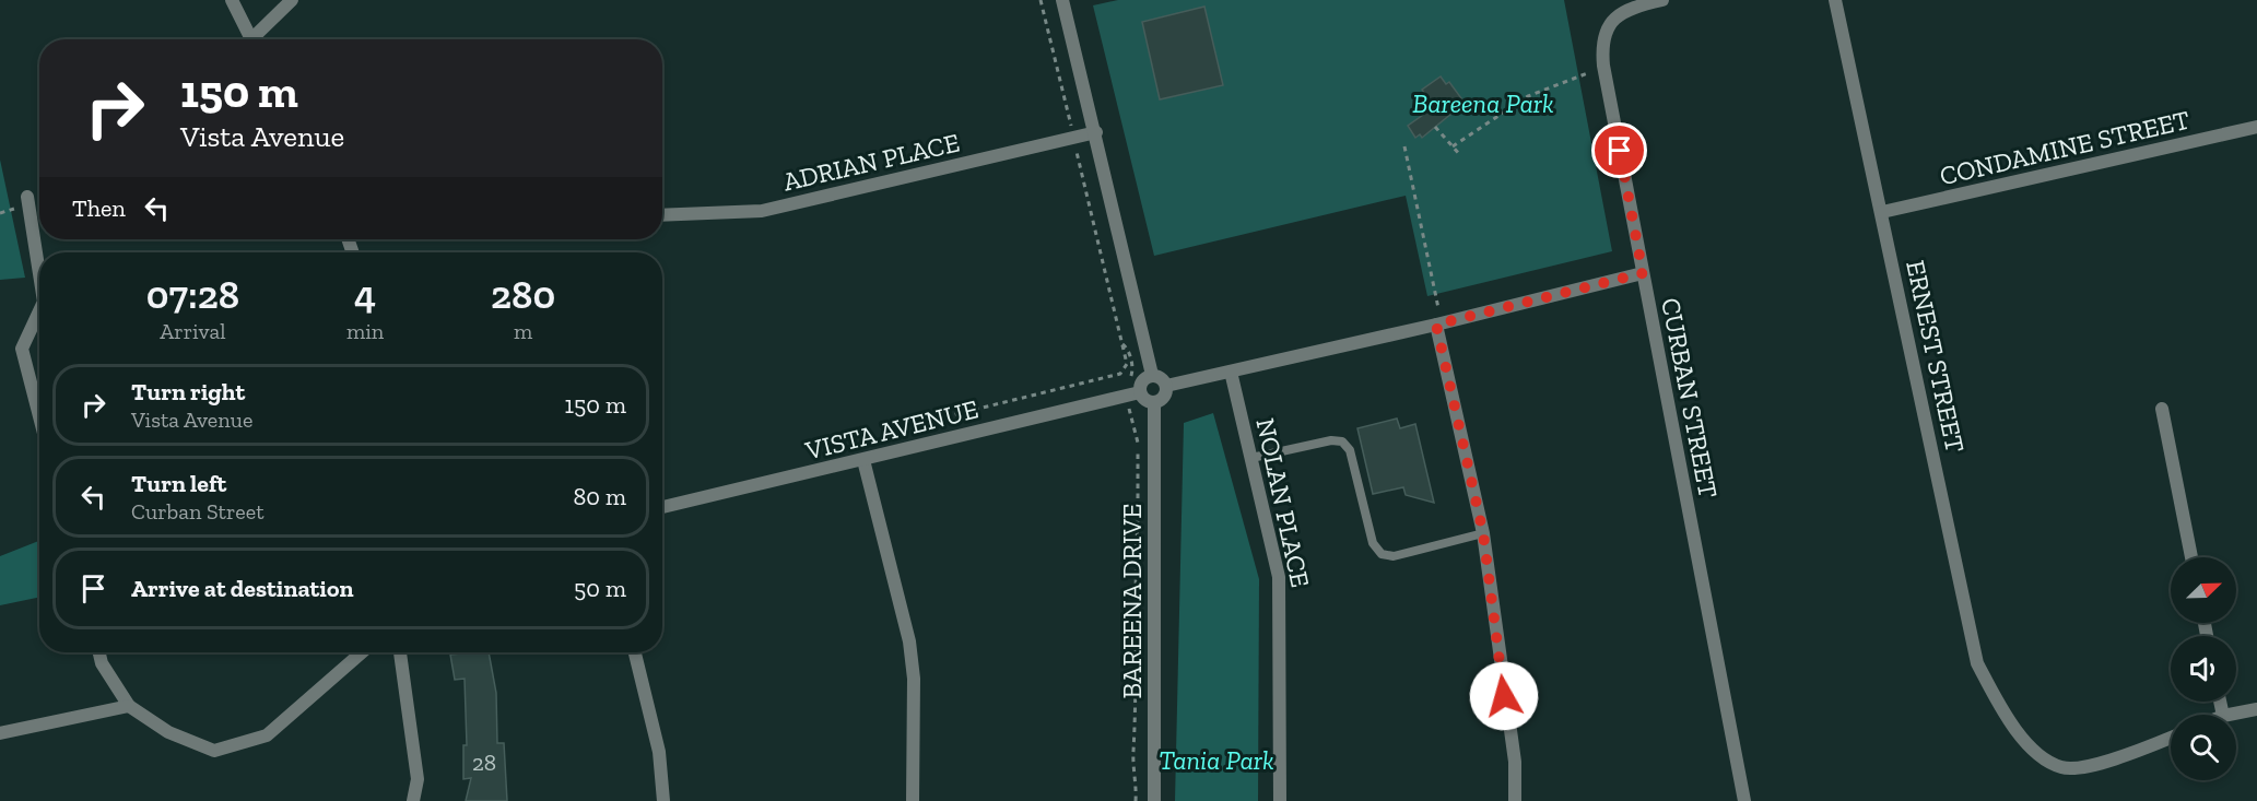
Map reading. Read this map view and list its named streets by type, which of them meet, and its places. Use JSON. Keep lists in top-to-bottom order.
{
  "streets": {
    "street": [
      "CONDAMINE STREET",
      "ADRIAN PLACE",
      "ERNEST STREET",
      "CURBAN STREET",
      "VISTA AVENUE",
      "NOLAN PLACE",
      "BAREENA DRIVE"
    ]
  },
  "crossings": [
    ["CONDAMINE STREET", "ERNEST STREET"],
    ["VISTA AVENUE", "BAREENA DRIVE"]
  ],
  "parks": ["Bareena Park", "Tania Park"],
  "house_numbers": ["28"],
  "north": "top right",
  "page": {
    "turn": ["150 m", "Vista Avenue"],
    "then": "Then",
    "eta": [
      "07:28",
      "Arrival",
      "4",
      "min",
      "280",
      "m"
    ],
    "list": [
      {
        "name": "Turn right",
        "note": "Vista Avenue",
        "value": "150 m"
      },
      {
        "name": "Turn left",
        "note": "Curban Street",
        "value": "80 m"
      },
      {
        "name": "Arrive at destination",
        "value": "50 m"
      }
    ]
  }
}
